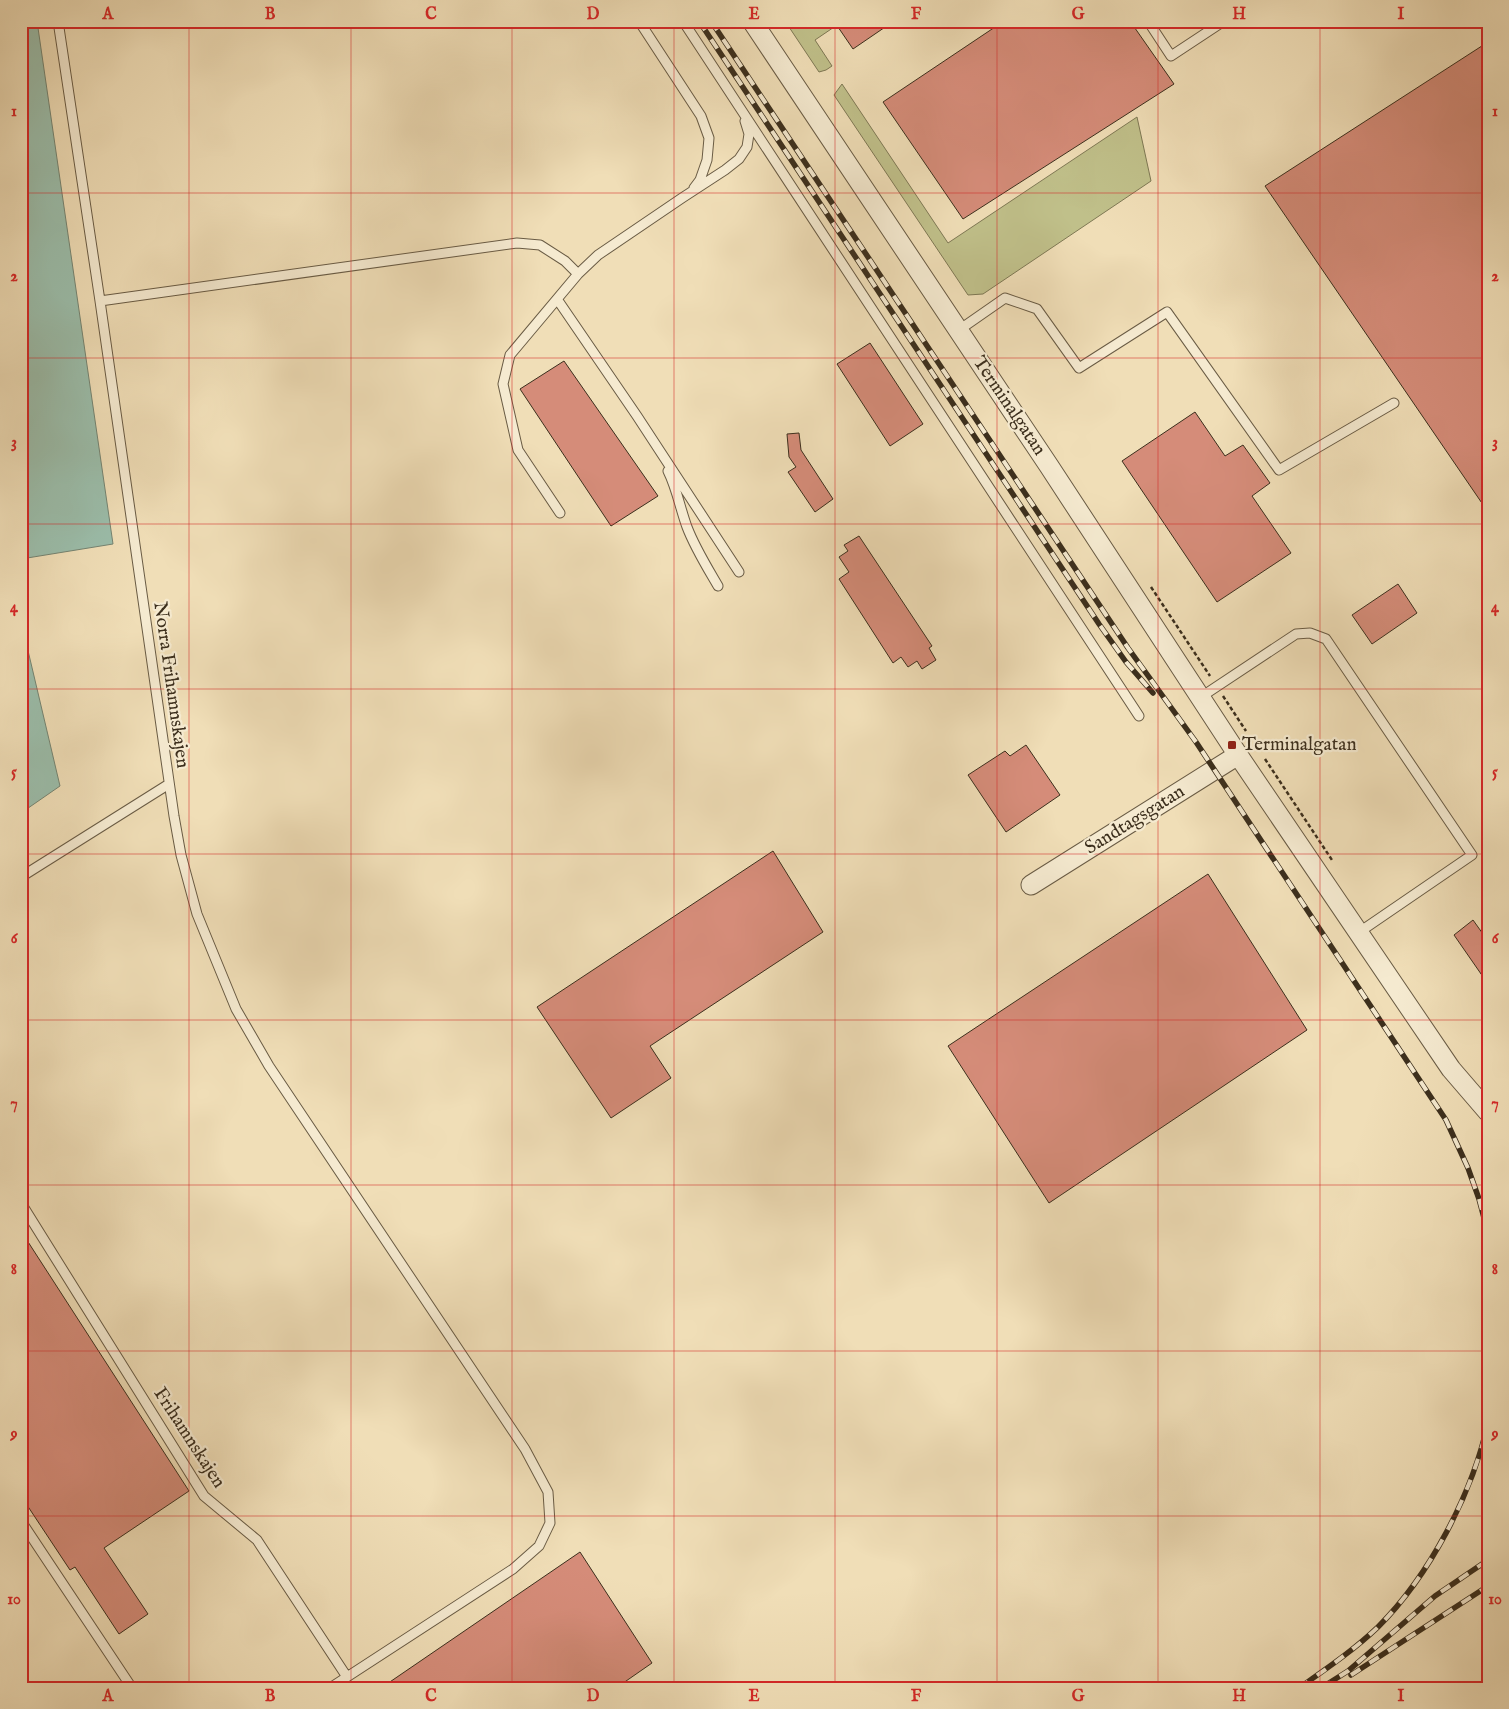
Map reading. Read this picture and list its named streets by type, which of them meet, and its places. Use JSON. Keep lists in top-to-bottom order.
{
  "streets": {
    "street": ["Terminalgatan", "Sandtagsgatan"],
    "lane": ["Norra Frihamnskajen", "Frihamnskajen"]
  },
  "crossings": [
    ["Terminalgatan", "Sandtagsgatan"]
  ],
  "places": {
    "transit": ["Terminalgatan"]
  },
  "grid": {
    "columns": [
      "A",
      "B",
      "C",
      "D",
      "E",
      "F",
      "G",
      "H",
      "I"
    ],
    "rows": [
      "1",
      "2",
      "3",
      "4",
      "5",
      "6",
      "7",
      "8",
      "9",
      "10"
    ]
  }
}
